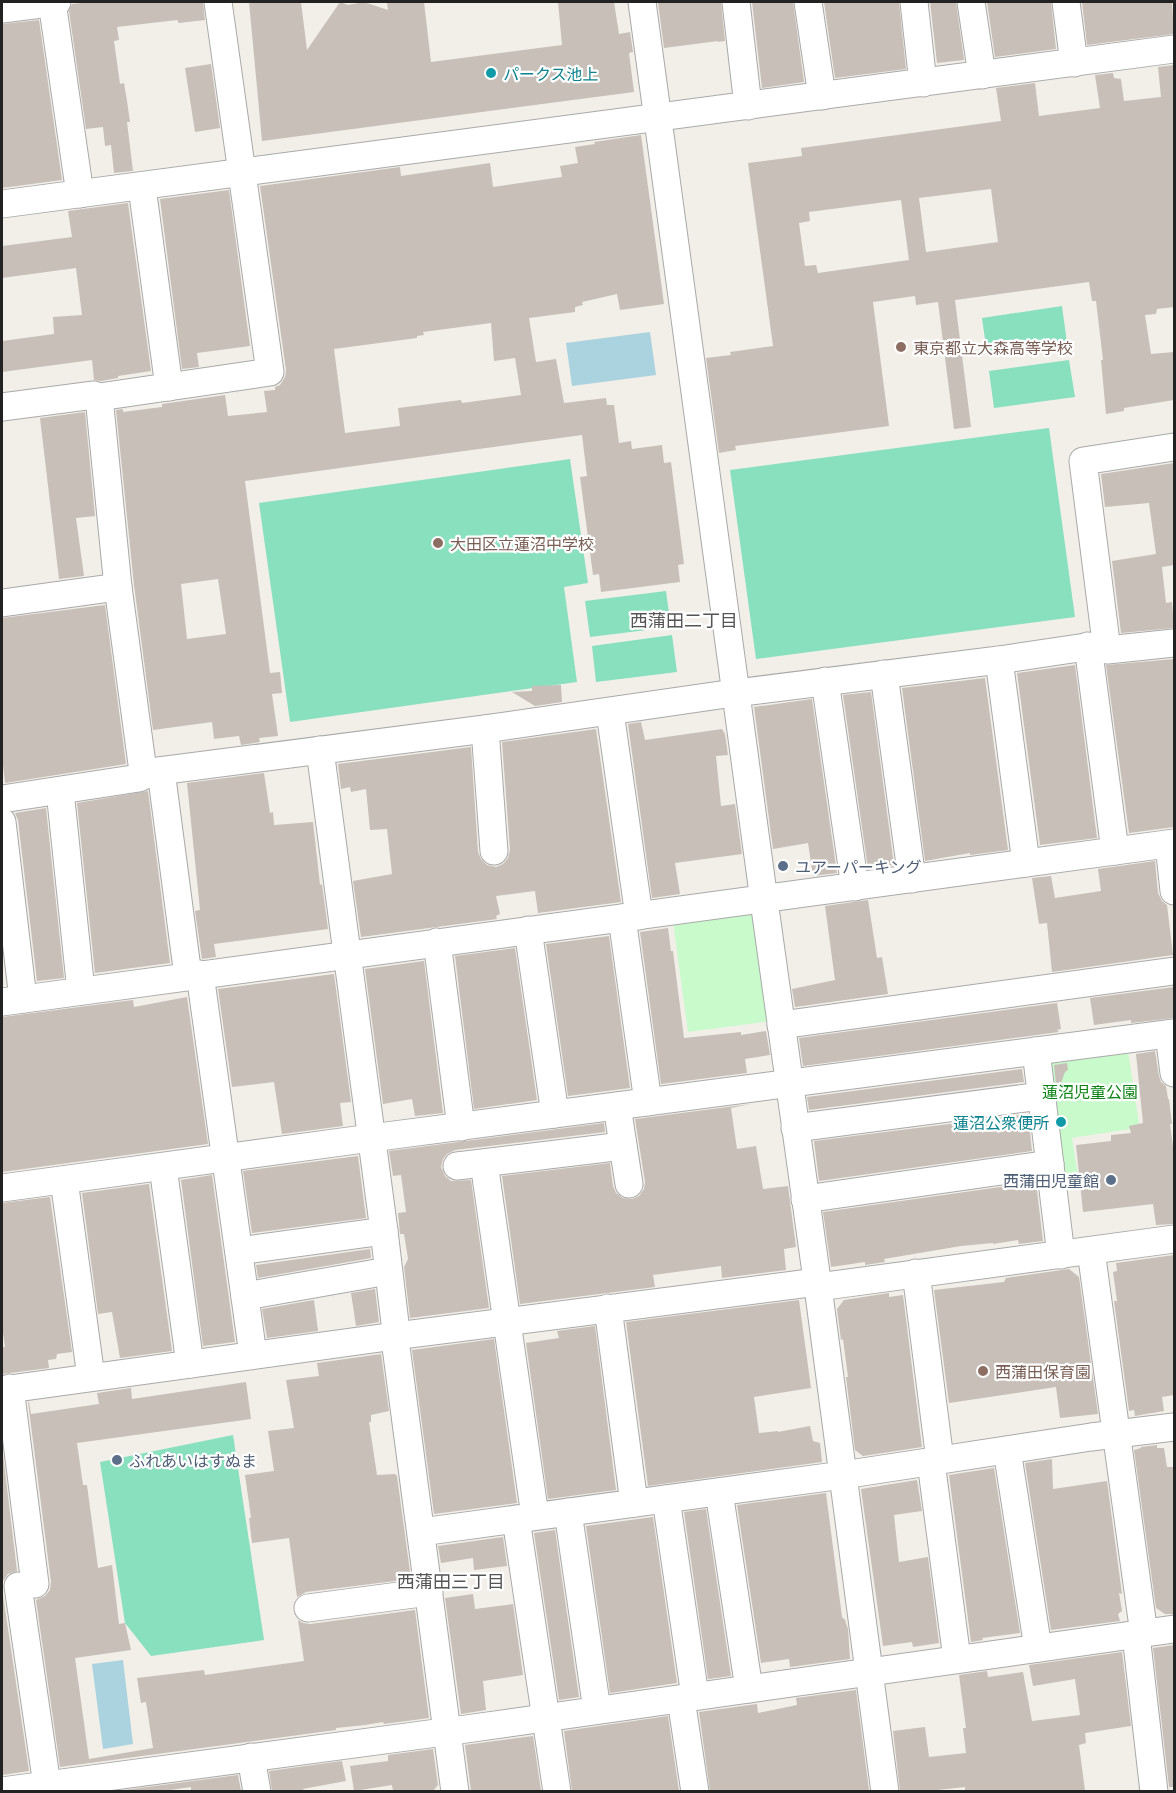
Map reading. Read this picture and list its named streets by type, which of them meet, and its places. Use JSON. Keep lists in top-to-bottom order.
{
  "districts": ["西蒲田二丁目", "西蒲田三丁目"],
  "parks": ["蓮沼児童公園"],
  "places": [
    "パークス池上",
    "東京都立大森高等学校",
    "大田区立蓮沼中学校",
    "ユアーパーキング",
    "蓮沼公衆便所",
    "西蒲田児童館",
    "西蒲田保育園",
    "ふれあいはすぬま"
  ]
}
